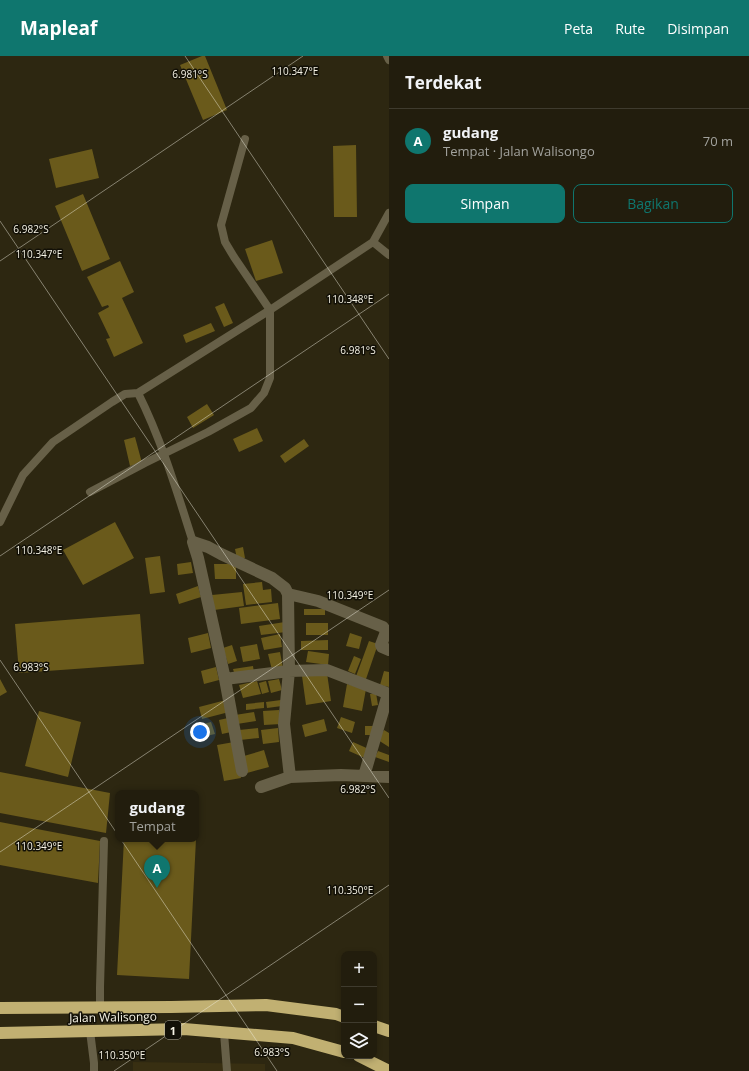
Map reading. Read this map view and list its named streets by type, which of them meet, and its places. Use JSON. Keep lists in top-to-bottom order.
{
  "streets": {
    "highway": ["Jalan Walisongo", "1"]
  },
  "page": {
    "header": "Mapleaf",
    "nav": ["Peta", "Rute", "Disimpan"],
    "heading": "Terdekat",
    "list": [
      {
        "mark": "A",
        "name": "gudang",
        "note": "Tempat · Jalan Walisongo",
        "value": "70 m"
      }
    ],
    "buttons": ["Simpan", "Bagikan"],
    "popup": ["gudang", "Tempat"],
    "pins": "A",
    "map_buttons": ["+", "−"]
  },
  "coordinates": [
    "110.347°E",
    "6.981°S",
    "6.982°S",
    "110.348°E",
    "110.349°E",
    "6.983°S",
    "110.350°E"
  ]
}
